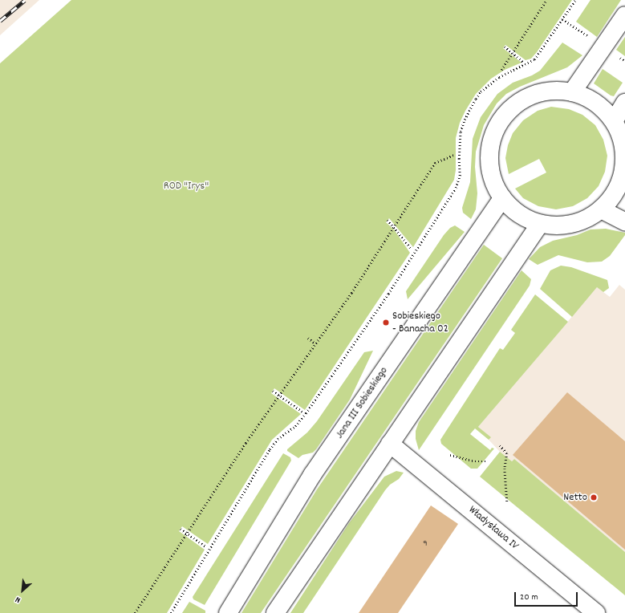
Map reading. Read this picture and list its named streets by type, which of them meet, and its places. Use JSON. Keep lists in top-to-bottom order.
{
  "streets": {
    "street": ["Jana III Sobieskiego", "Władysława IV"]
  },
  "parks": ["ROD \"Irys\""],
  "places": ["Sobieskiego - Banacha 02", "Netto"],
  "house_numbers": ["9"],
  "scale_bar": "20 m",
  "north": "bottom left"
}
